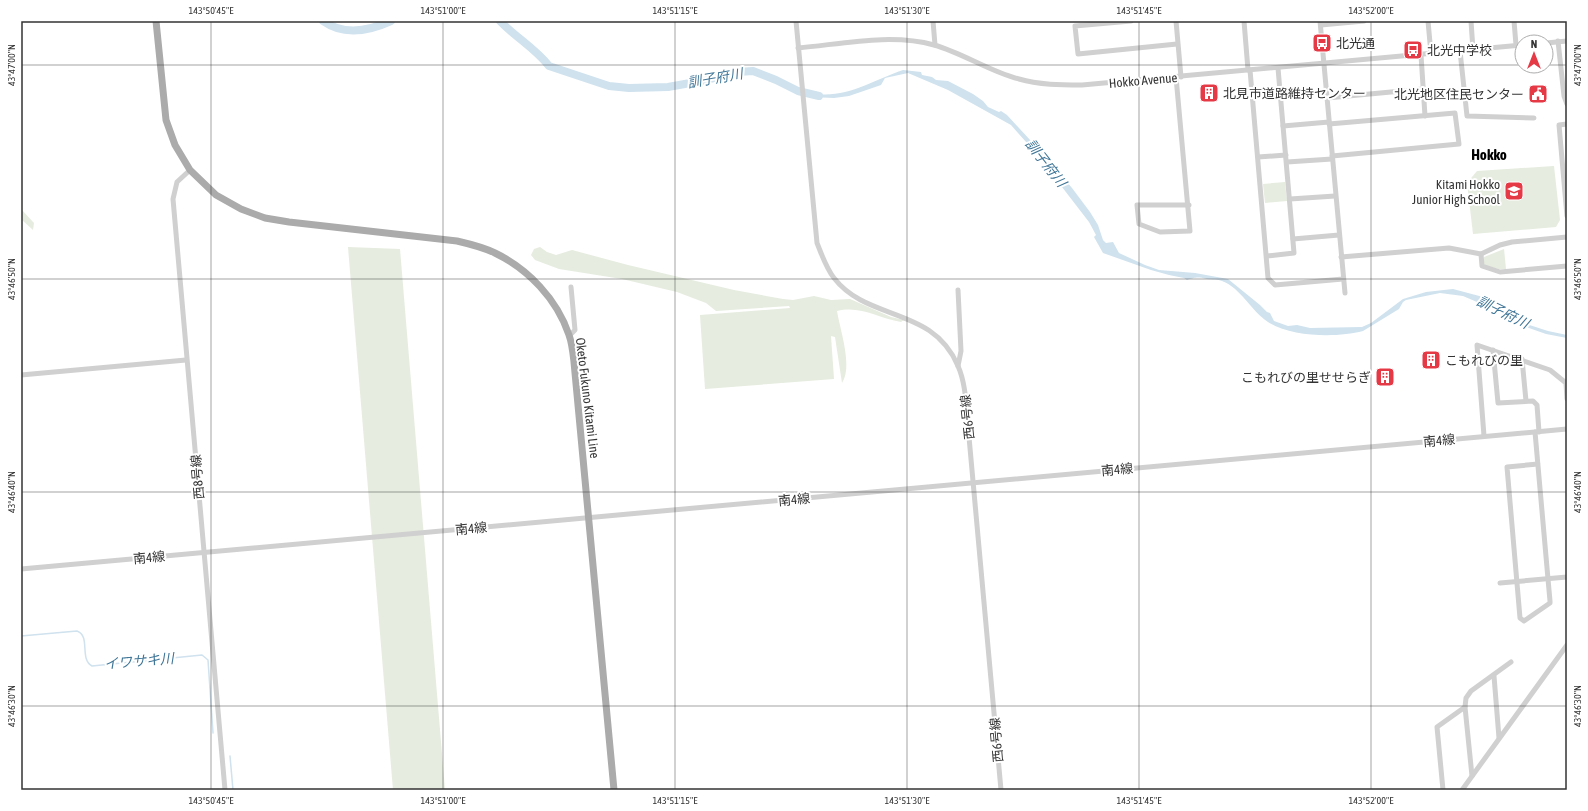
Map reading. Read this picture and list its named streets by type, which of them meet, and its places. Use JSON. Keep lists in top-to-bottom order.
{
  "streets": {
    "main road": ["Oketo Fukuno Kitami Line"],
    "street": [
      "Hokko Avenue",
      "西6号線",
      "南4線",
      "西8号線"
    ]
  },
  "crossings": [
    ["Hokko Avenue", "西6号線"],
    ["Oketo Fukuno Kitami Line", "南4線"],
    ["Oketo Fukuno Kitami Line", "西8号線"],
    ["西6号線", "南4線"],
    ["南4線", "西8号線"]
  ],
  "districts": ["Hokko"],
  "water": ["訓子府川", "イワサキ川"],
  "places": {
    "bus stop": ["北光通", "北光中学校"],
    "building": ["北見市道路維持センター", "こもれびの里", "こもれびの里せせらぎ"],
    "public building": ["北光地区住民センター"],
    "school or university": ["Kitami Hokko Junior High School"]
  },
  "north": "top",
  "coordinates": [
    "143°50'45\"E",
    "143°51'00\"E",
    "143°51'15\"E",
    "143°51'30\"E",
    "143°51'45\"E",
    "143°52'00\"E",
    "43°47'00\"N",
    "43°46'50\"N",
    "43°46'40\"N",
    "43°46'30\"N"
  ]
}
